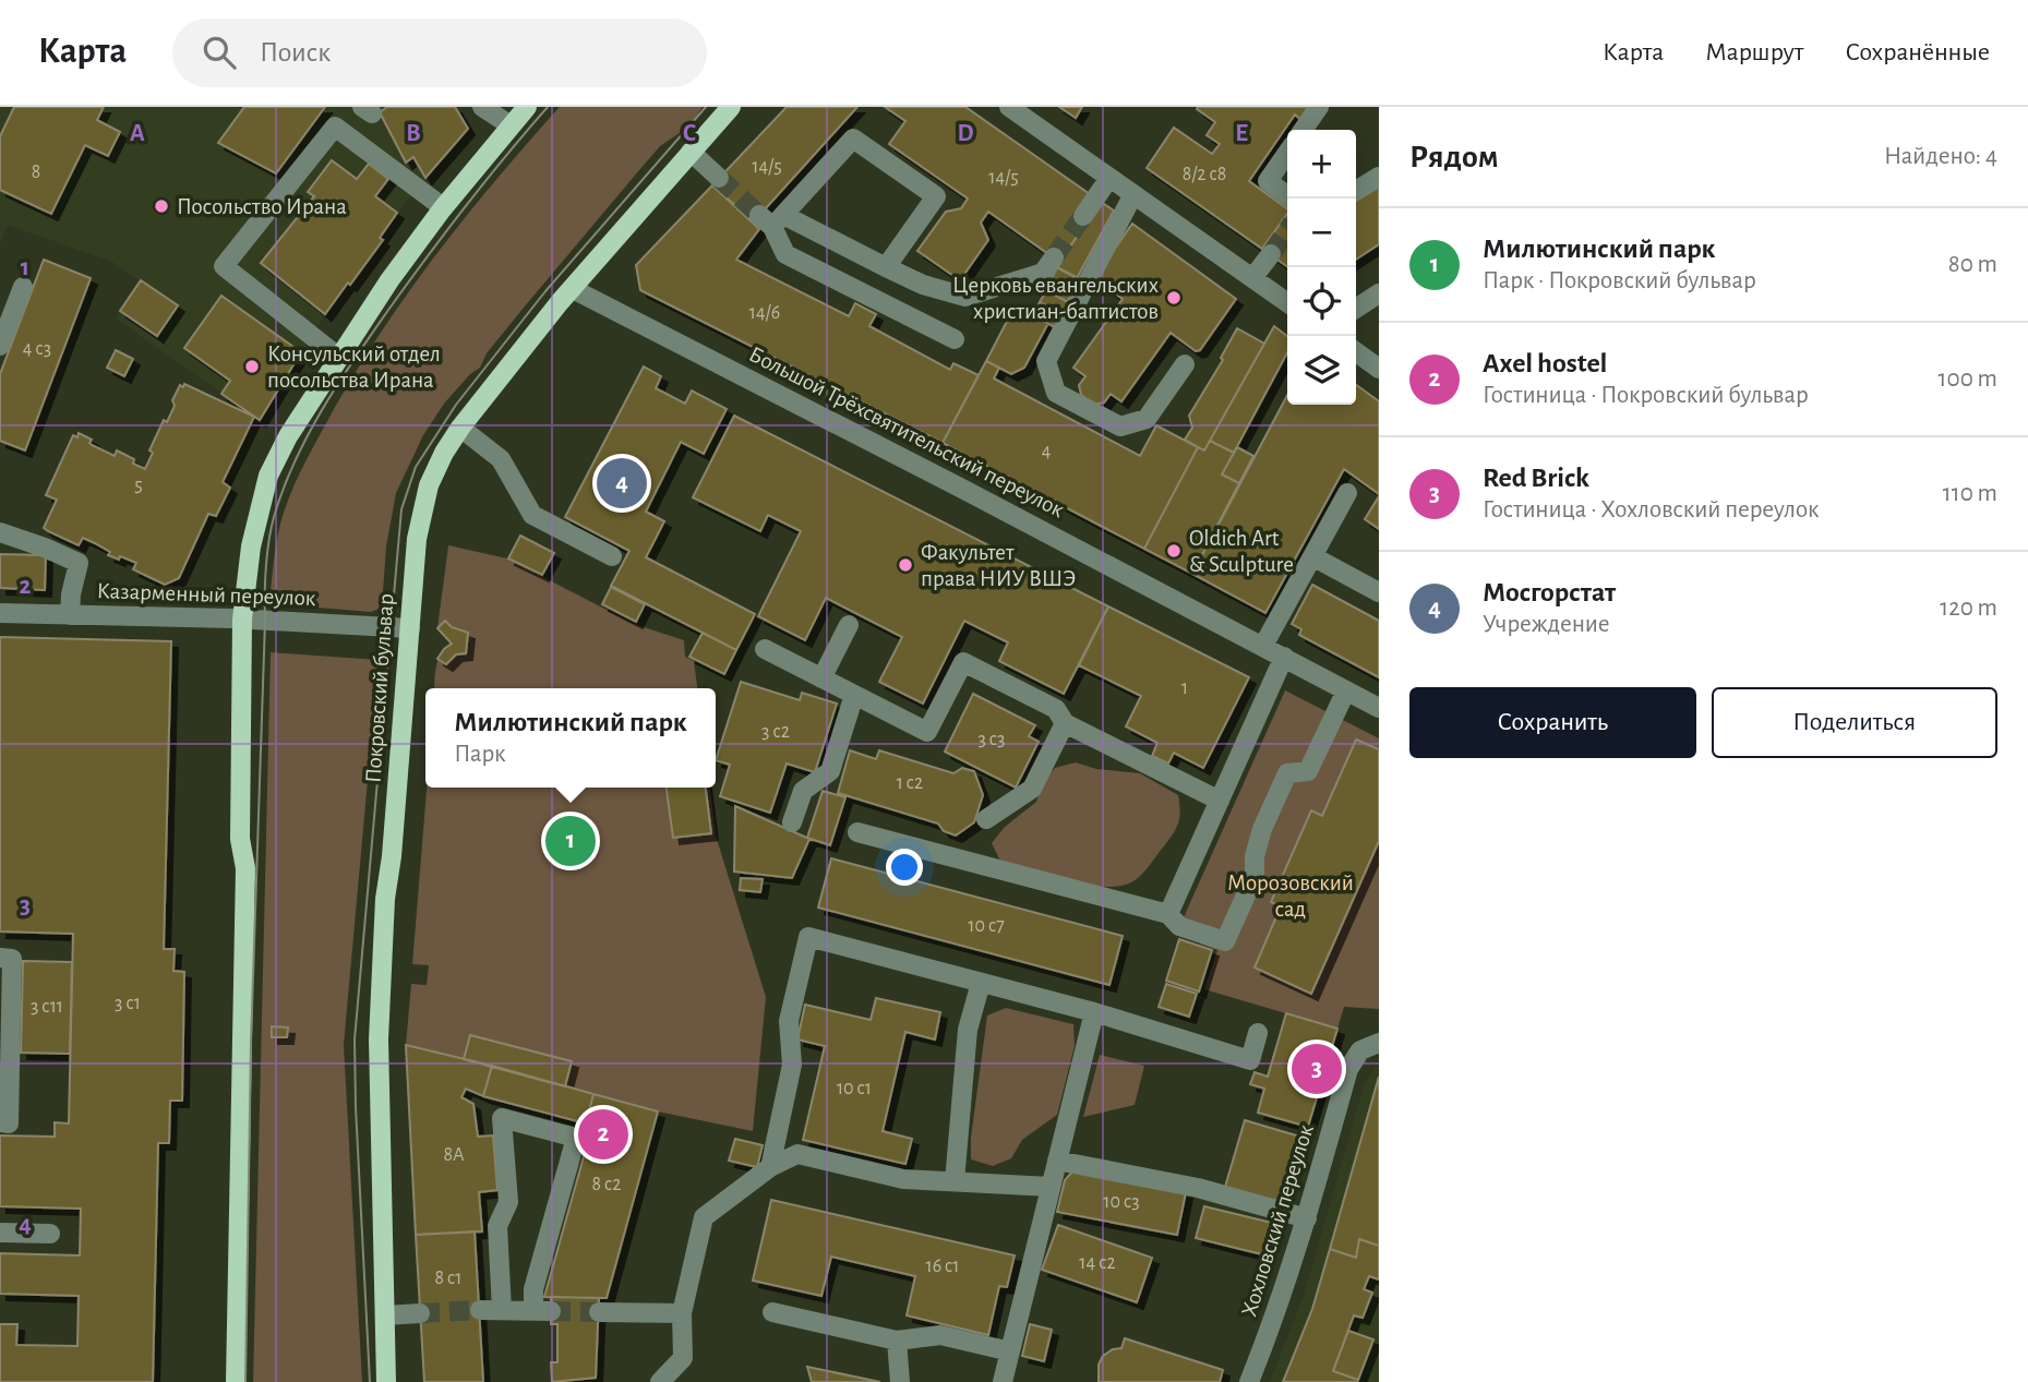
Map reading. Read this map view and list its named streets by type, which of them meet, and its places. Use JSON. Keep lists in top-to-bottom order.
{
  "streets": {
    "main road": ["Покровский бульвар"],
    "street": ["Большой Трёхсвятительский переулок", "Казарменный переулок", "Хохловский переулок"]
  },
  "crossings": [
    ["Большой Трёхсвятительский переулок", "Покровский бульвар"],
    ["Казарменный переулок", "Покровский бульвар"]
  ],
  "parks": ["Морозовский сад"],
  "places": [
    "Посольство Ирана",
    "Церковь евангельских христиан-баптистов",
    "Консульский отдел посольства Ирана",
    "Oldich Art & Sculpture",
    "Факультет права НИУ ВШЭ"
  ],
  "house_numbers": [
    "14/5",
    "8",
    "8/2 с8",
    "14/5",
    "14/6",
    "4 с3",
    "4",
    "5",
    "1",
    "3 с2",
    "3 с3",
    "1 с2",
    "10 с7",
    "3 с1",
    "3 с11",
    "10 с1",
    "8А",
    "8 с2",
    "10 с3",
    "14 с2",
    "16 с1",
    "8 с1"
  ],
  "page": {
    "header": "Карта",
    "search": "Поиск",
    "nav": ["Карта", "Маршрут", "Сохранённые"],
    "heading": ["Рядом", "Найдено: 4"],
    "map_buttons": ["+", "−"],
    "list": [
      {
        "mark": "1",
        "name": "Милютинский парк",
        "note": "Парк · Покровский бульвар",
        "value": "80 m"
      },
      {
        "mark": "2",
        "name": "Axel hostel",
        "note": "Гостиница · Покровский бульвар",
        "value": "100 m"
      },
      {
        "mark": "3",
        "name": "Red Brick",
        "note": "Гостиница · Хохловский переулок",
        "value": "110 m"
      },
      {
        "mark": "4",
        "name": "Мосгорстат",
        "note": "Учреждение",
        "value": "120 m"
      }
    ],
    "pins": [
      "4",
      "1",
      "3",
      "2"
    ],
    "buttons": ["Сохранить", "Поделиться"],
    "popup": ["Милютинский парк", "Парк"]
  },
  "grid": {
    "columns": [
      "A",
      "B",
      "C",
      "D",
      "E"
    ],
    "rows": [
      "1",
      "2",
      "3",
      "4"
    ]
  }
}
